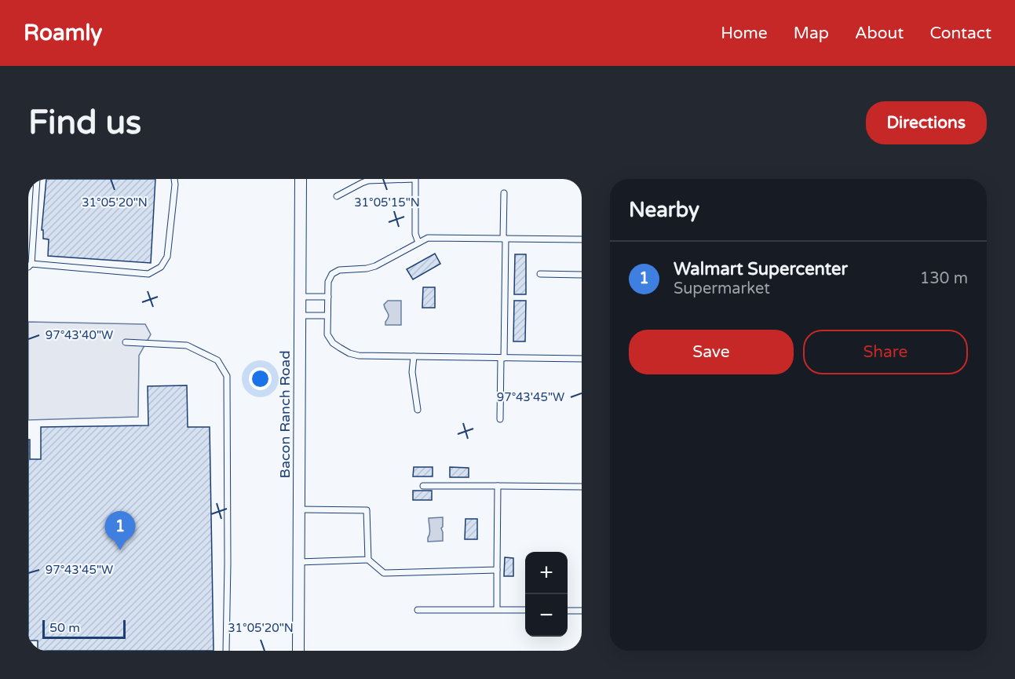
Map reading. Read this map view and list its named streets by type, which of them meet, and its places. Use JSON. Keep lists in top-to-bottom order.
{
  "streets": {
    "street": ["Bacon Ranch Road"]
  },
  "scale_bar": "50 m",
  "page": {
    "header": "Roamly",
    "nav": [
      "Home",
      "Map",
      "About",
      "Contact"
    ],
    "buttons": [
      "Directions",
      ["Save", "Share"]
    ],
    "title": "Find us",
    "heading": "Nearby",
    "list": [
      {
        "mark": "1",
        "name": "Walmart Supercenter",
        "note": "Supermarket",
        "value": "130 m"
      }
    ],
    "pins": "1",
    "map_buttons": ["+", "−"],
    "scale": "50 m"
  },
  "coordinates": [
    "31°05'20\"N",
    "31°05'15\"N",
    "97°43'40\"W",
    "97°43'45\"W"
  ]
}
